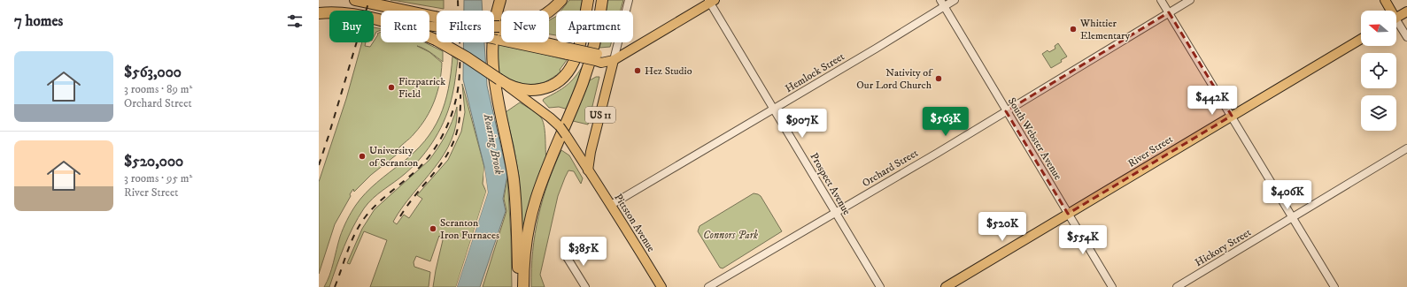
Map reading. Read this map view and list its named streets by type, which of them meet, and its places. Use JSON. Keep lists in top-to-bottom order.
{
  "streets": {
    "main road": ["US 11", "River Street", "Pittston Avenue"],
    "street": [
      "Hemlock Street",
      "South Webster Avenue",
      "Orchard Street",
      "Prospect Avenue",
      "Hickory Street"
    ]
  },
  "crossings": [
    ["Hemlock Street", "South Webster Avenue"],
    ["Hemlock Street", "Prospect Avenue"],
    ["Hemlock Street", "Pittston Avenue"],
    ["US 11", "Pittston Avenue"],
    ["South Webster Avenue", "River Street"],
    ["South Webster Avenue", "Orchard Street"],
    ["Orchard Street", "Prospect Avenue"]
  ],
  "water": ["Roaring Brook"],
  "parks": ["Connors Park"],
  "places": [
    "Whittier Elementary",
    "Hez Studio",
    "Nativity of Our Lord Church",
    "Fitzpatrick Field",
    "University of Scranton",
    "Scranton Iron Furnaces"
  ],
  "north": "left",
  "page": {
    "heading": "7 homes",
    "chip": [
      "Buy",
      "Rent",
      "Filters",
      "New",
      "Apartment"
    ],
    "list": [
      {
        "name": "$563,000",
        "note": "3 rooms · 89 m² · Orchard Street"
      },
      {
        "name": "$520,000",
        "note": "3 rooms · 95 m² · River Street"
      }
    ],
    "price": [
      "$442K",
      "$563K",
      "$907K",
      "$406K",
      "$520K",
      "$554K",
      "$385K"
    ]
  }
}
